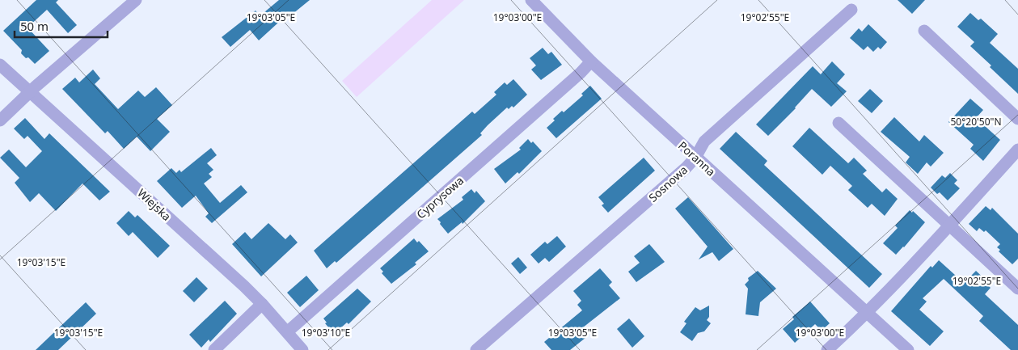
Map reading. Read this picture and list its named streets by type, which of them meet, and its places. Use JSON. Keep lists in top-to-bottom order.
{
  "streets": {
    "street": [
      "Poranna",
      "Sosnowa",
      "Cyprysowa",
      "Wiejska"
    ]
  },
  "crossings": [
    ["Poranna", "Sosnowa"],
    ["Poranna", "Cyprysowa"],
    ["Cyprysowa", "Wiejska"]
  ],
  "scale_bar": "50 m",
  "coordinates": [
    "19°03'05\"E",
    "19°03'00\"E",
    "19°02'55\"E",
    "50°20'50\"N",
    "19°03'15\"E",
    "19°03'10\"E"
  ]
}
